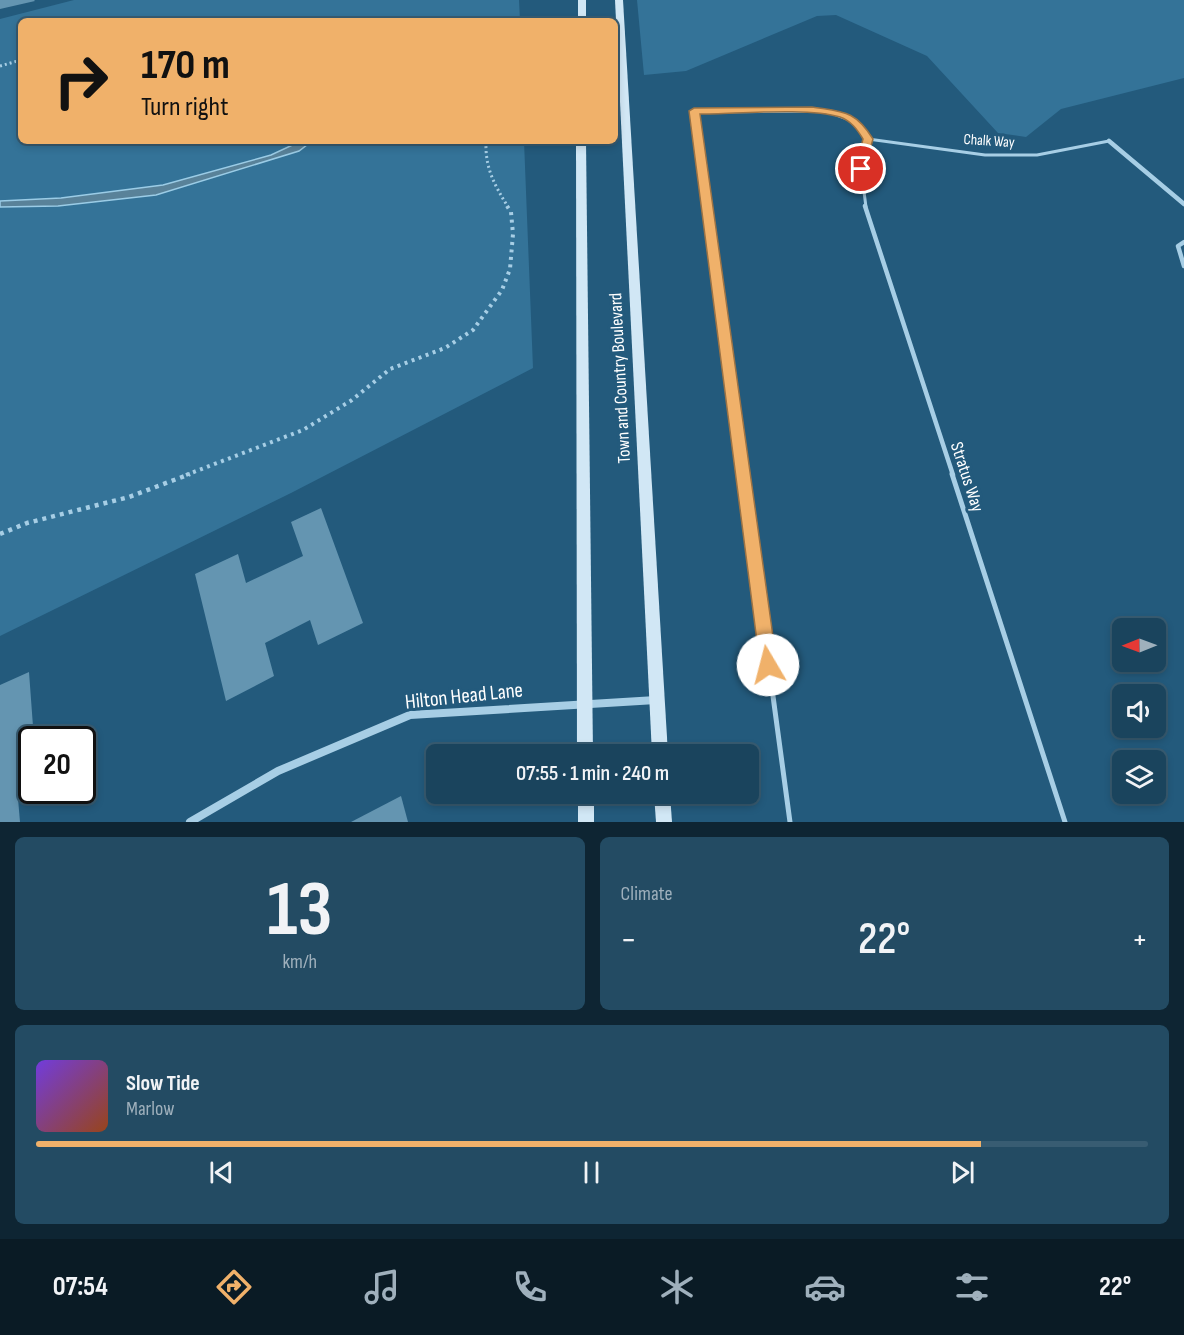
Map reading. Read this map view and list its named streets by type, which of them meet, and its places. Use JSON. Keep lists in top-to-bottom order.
{
  "streets": {
    "main road": ["Town and Country Boulevard"],
    "street": ["Hilton Head Lane"],
    "lane": ["Chalk Way", "Stratus Way"]
  },
  "crossings": [
    ["Chalk Way", "Stratus Way"],
    ["Town and Country Boulevard", "Hilton Head Lane"]
  ],
  "north": "left",
  "page": {
    "turn": ["170 m", "Turn right"],
    "limit": "20",
    "trip": "07:55 · 1 min · 240 m",
    "tile": [
      ["13", "km/h"],
      "Climate"
    ],
    "heat": ["−", "22°", "+"],
    "song": ["Slow Tide", "Marlow"],
    "tabs": ["07:54", "22°"]
  }
}
